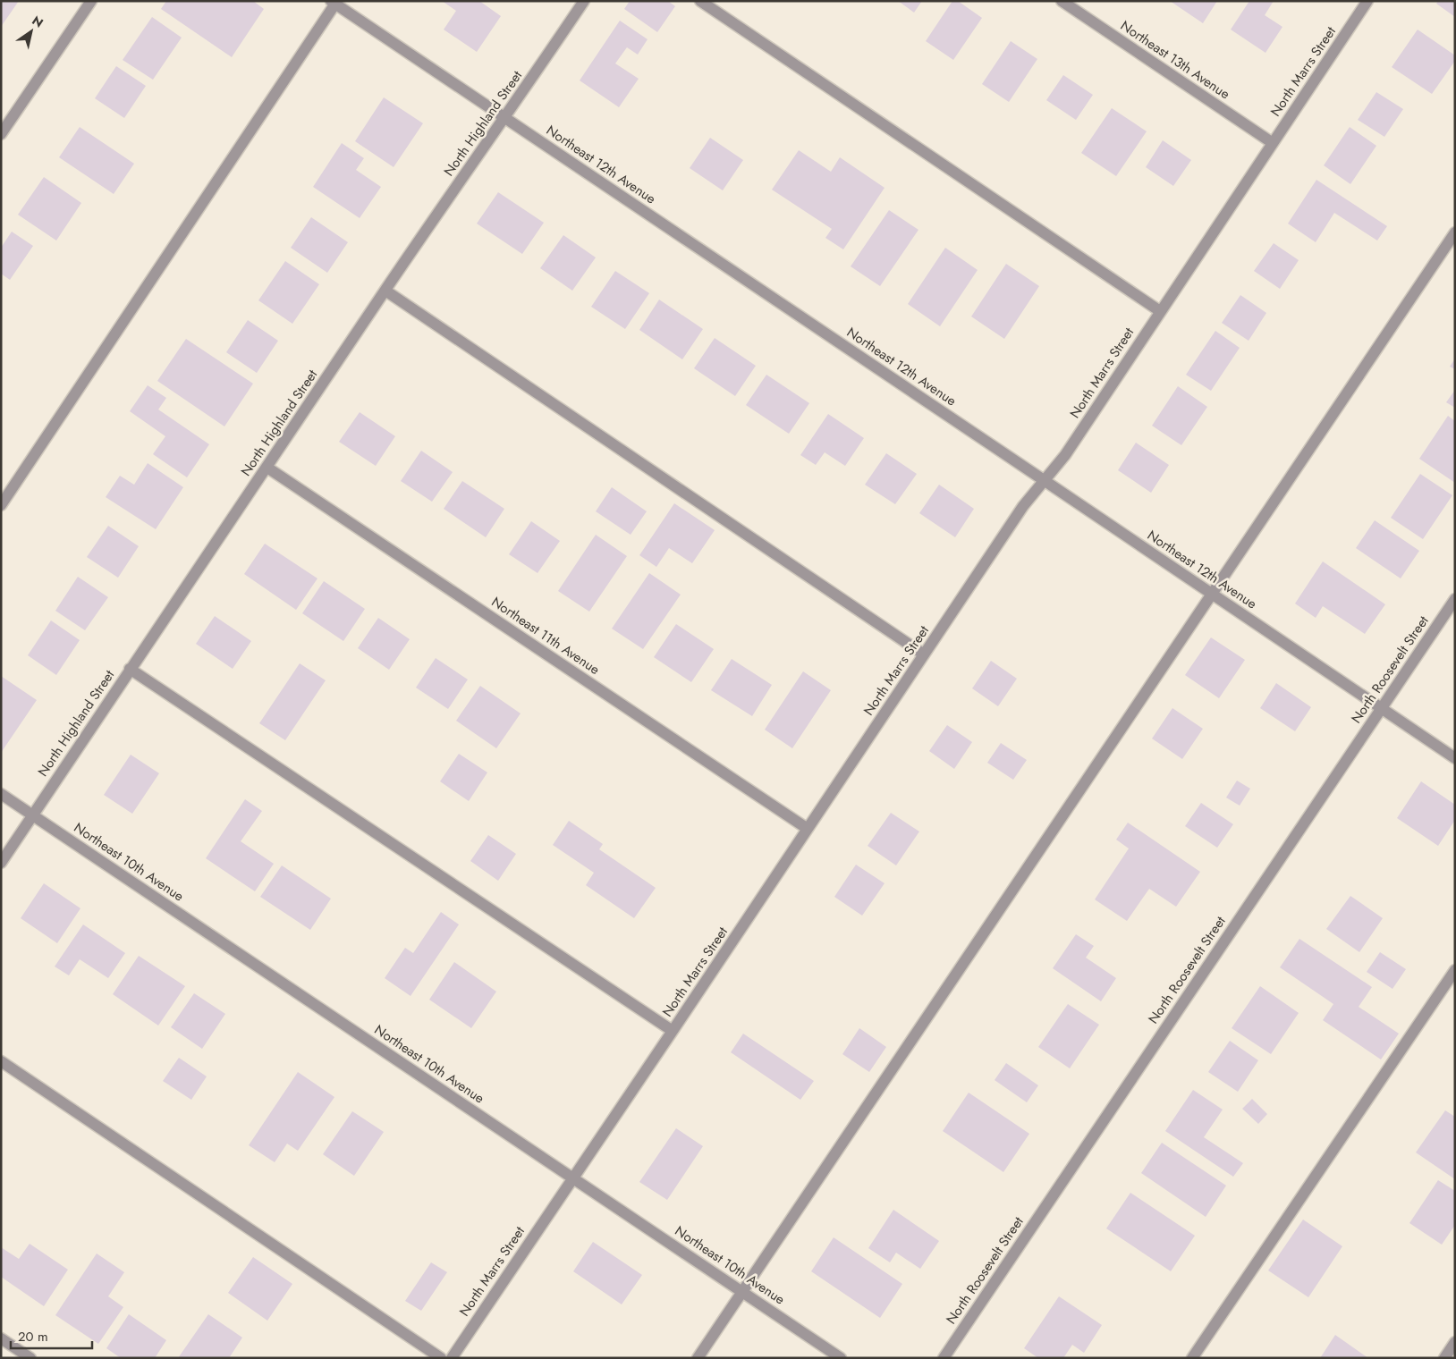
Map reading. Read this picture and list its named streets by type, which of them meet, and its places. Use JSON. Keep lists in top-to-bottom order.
{
  "streets": {
    "street": [
      "Northeast 13th Avenue",
      "North Marrs Street",
      "North Highland Street",
      "Northeast 12th Avenue",
      "Northeast 11th Avenue",
      "North Roosevelt Street",
      "Northeast 10th Avenue"
    ]
  },
  "crossings": [
    ["Northeast 13th Avenue", "North Marrs Street"],
    ["North Marrs Street", "Northeast 12th Avenue"],
    ["North Marrs Street", "Northeast 11th Avenue"],
    ["North Marrs Street", "Northeast 10th Avenue"],
    ["North Highland Street", "Northeast 12th Avenue"],
    ["North Highland Street", "Northeast 11th Avenue"],
    ["North Highland Street", "Northeast 10th Avenue"],
    ["Northeast 12th Avenue", "North Roosevelt Street"]
  ],
  "scale_bar": "20 m",
  "north": "top right"
}
